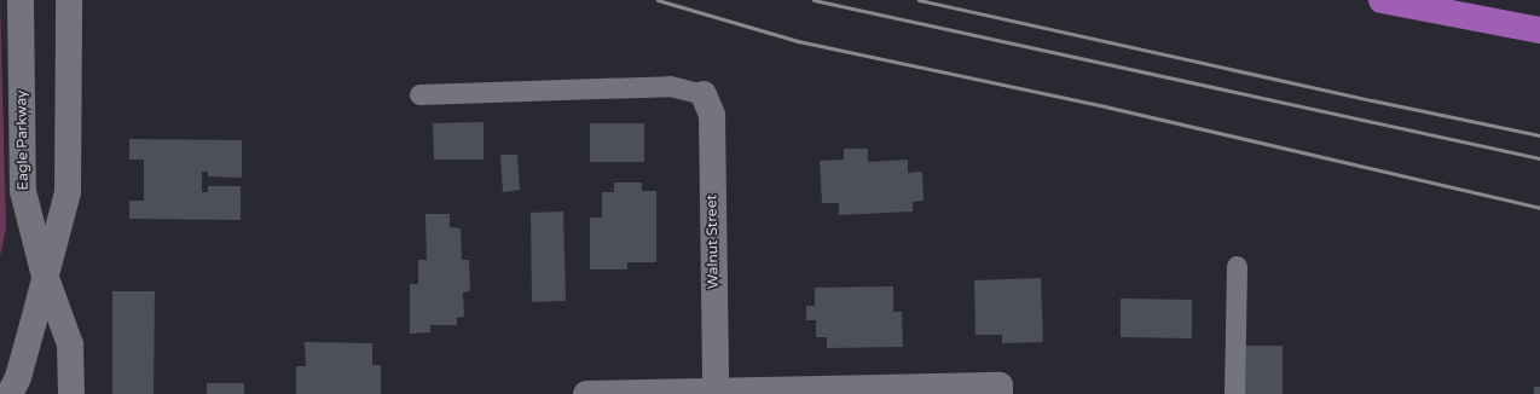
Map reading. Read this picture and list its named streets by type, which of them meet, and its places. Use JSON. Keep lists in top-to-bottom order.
{
  "streets": {
    "street": ["Eagle Parkway", "Walnut Street"]
  }
}
